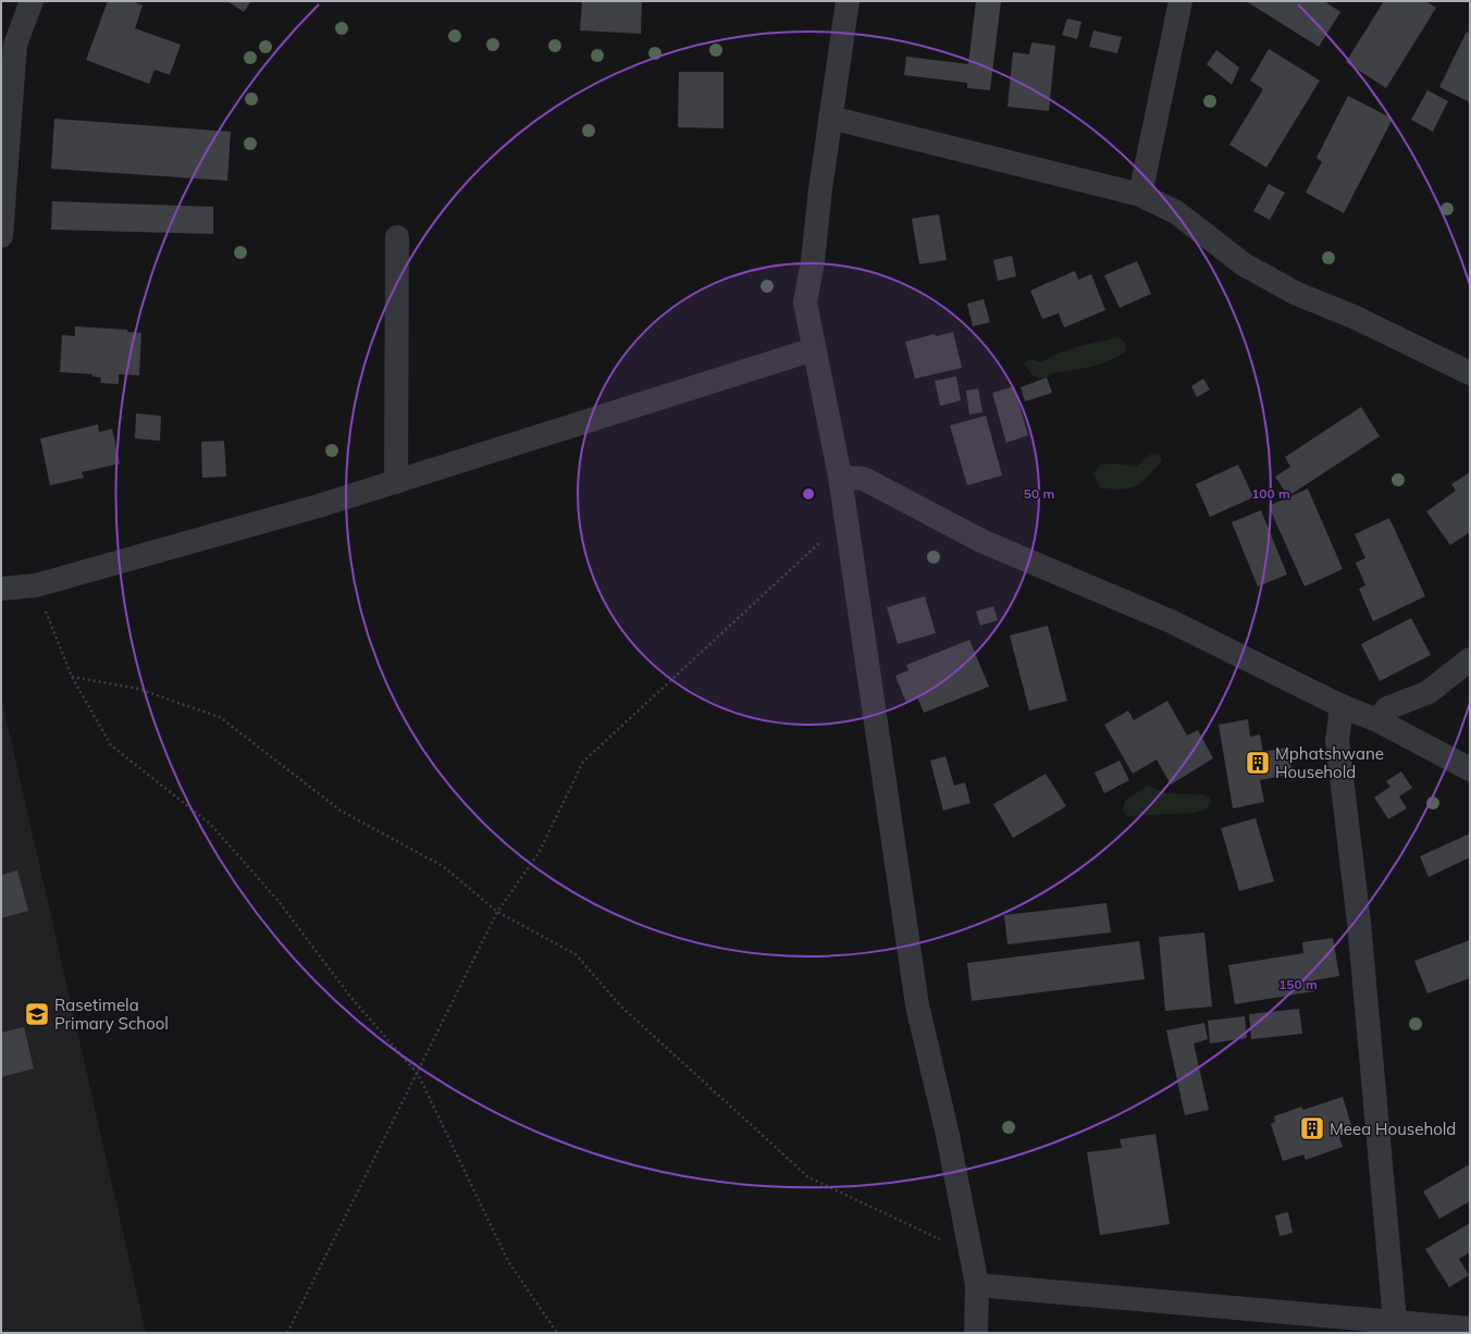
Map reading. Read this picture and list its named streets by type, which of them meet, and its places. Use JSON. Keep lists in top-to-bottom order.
{
  "places": {
    "building": ["Mphatshwane Household", "Meea Household"],
    "school or university": ["Rasetimela Primary School"]
  },
  "rings": ["50 m", "100 m", "150 m"]
}
